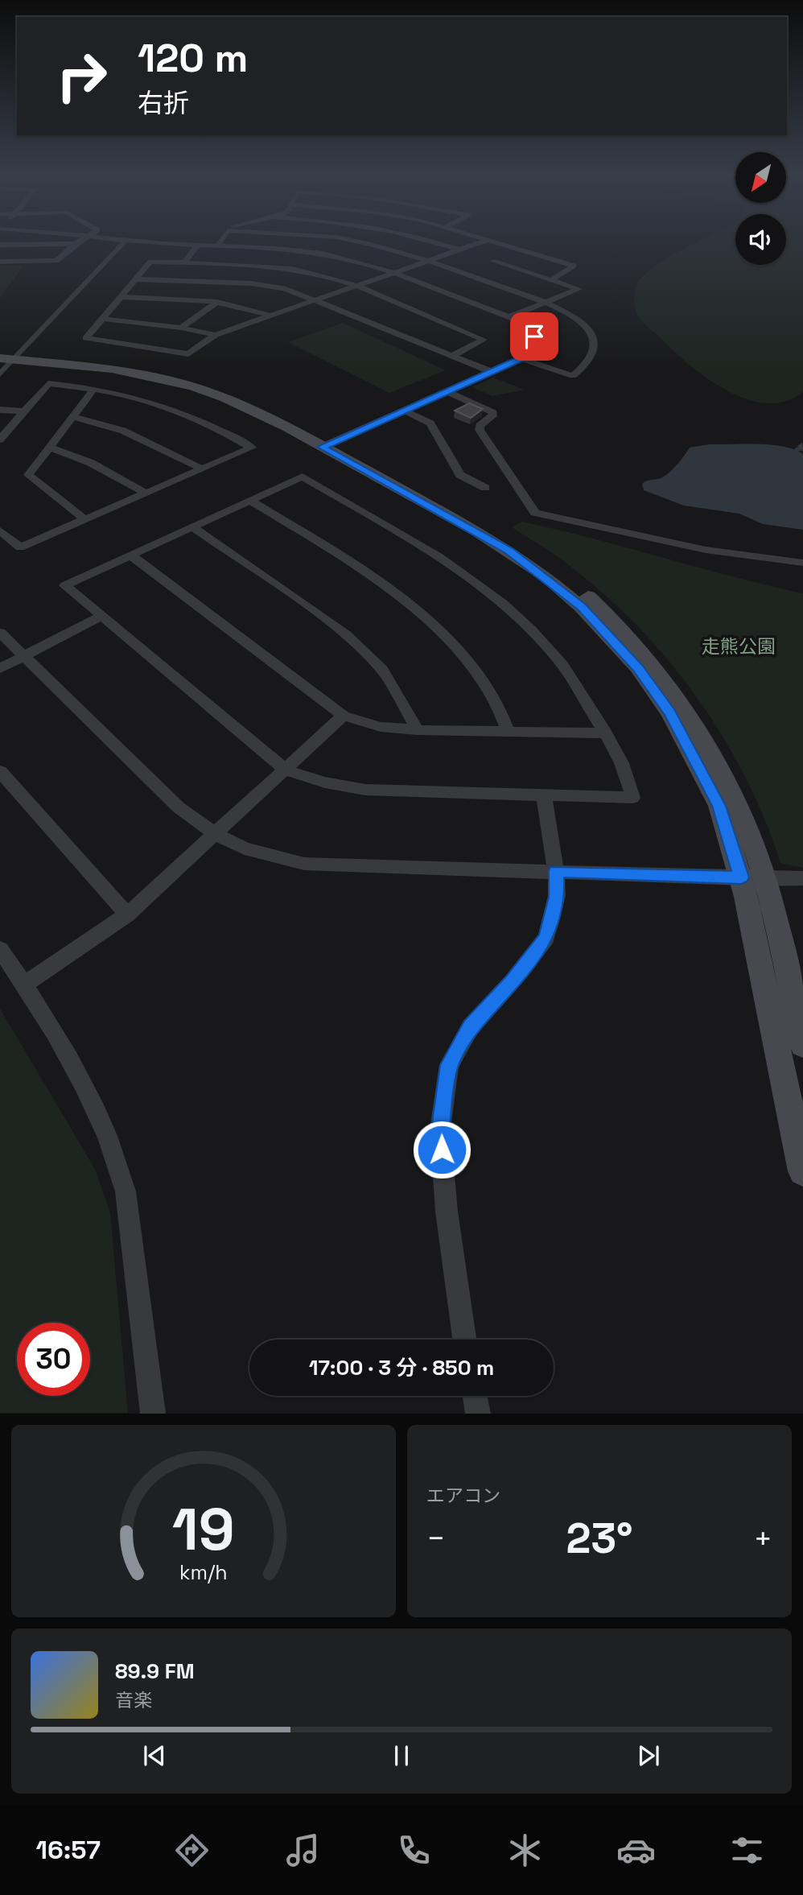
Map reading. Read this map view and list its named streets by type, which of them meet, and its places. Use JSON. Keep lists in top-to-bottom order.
{
  "parks": ["走熊公園"],
  "north": "bottom left",
  "page": {
    "turn": ["120 m", "右折"],
    "limit": "30",
    "trip": "17:00 · 3 分 · 850 m",
    "tile": "エアコン",
    "heat": ["−", "23°", "+"],
    "song": ["89.9 FM", "音楽"],
    "tabs": "16:57",
    "gauge": ["19", "km/h"]
  }
}
